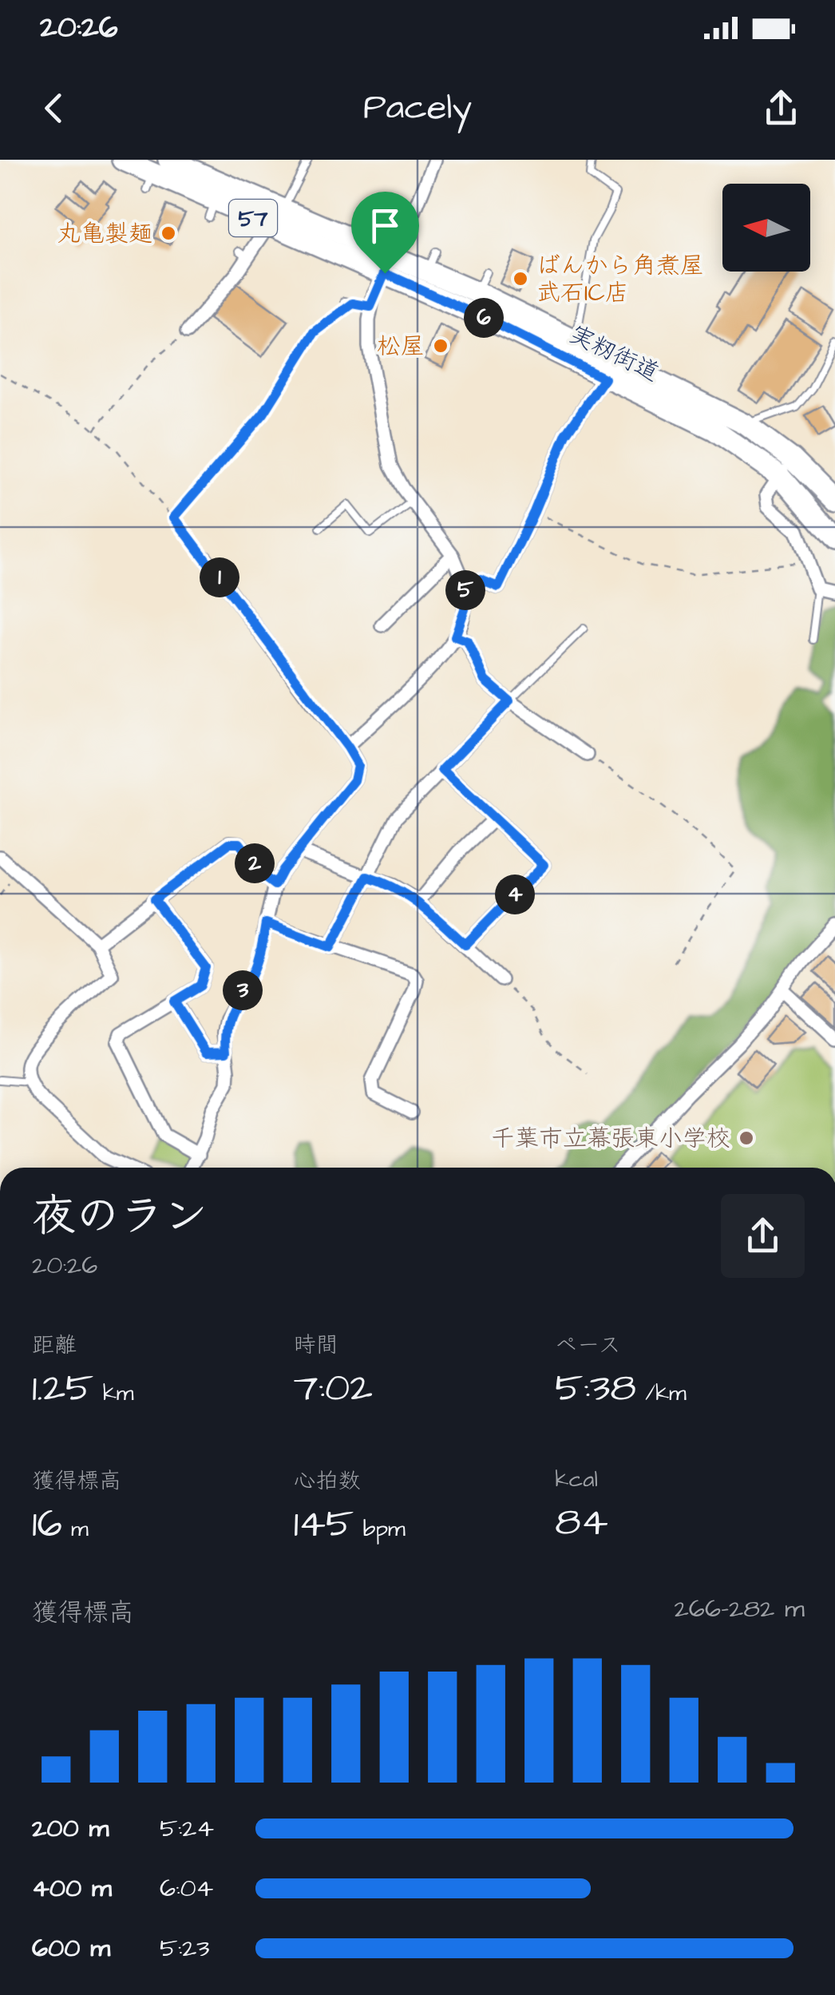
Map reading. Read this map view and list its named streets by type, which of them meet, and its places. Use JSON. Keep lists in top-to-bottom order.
{
  "streets": {
    "main road": ["57", "実籾街道"]
  },
  "places": [
    "丸亀製麺",
    "ばんから角煮屋 武石IC店",
    "松屋",
    "千葉市立幕張東小学校"
  ],
  "north": "left",
  "page": {
    "status": "20:26",
    "header": "Pacely",
    "pins": [
      "6",
      "1",
      "5",
      "2",
      "4",
      "3"
    ],
    "heading": ["夜のラン", "20:26"],
    "stats": [
      ["距離", "1.25 km"],
      ["時間", "7:02"],
      ["ペース", "5:38 /km"],
      ["獲得標高", "16 m"],
      ["心拍数", "145 bpm"],
      ["kcal", "84"]
    ],
    "chart": ["獲得標高", "266–282 m"],
    "list": [
      {
        "name": "200 m",
        "note": "5:24"
      },
      {
        "name": "400 m",
        "note": "6:04"
      },
      {
        "name": "600 m",
        "note": "5:23"
      }
    ]
  }
}
